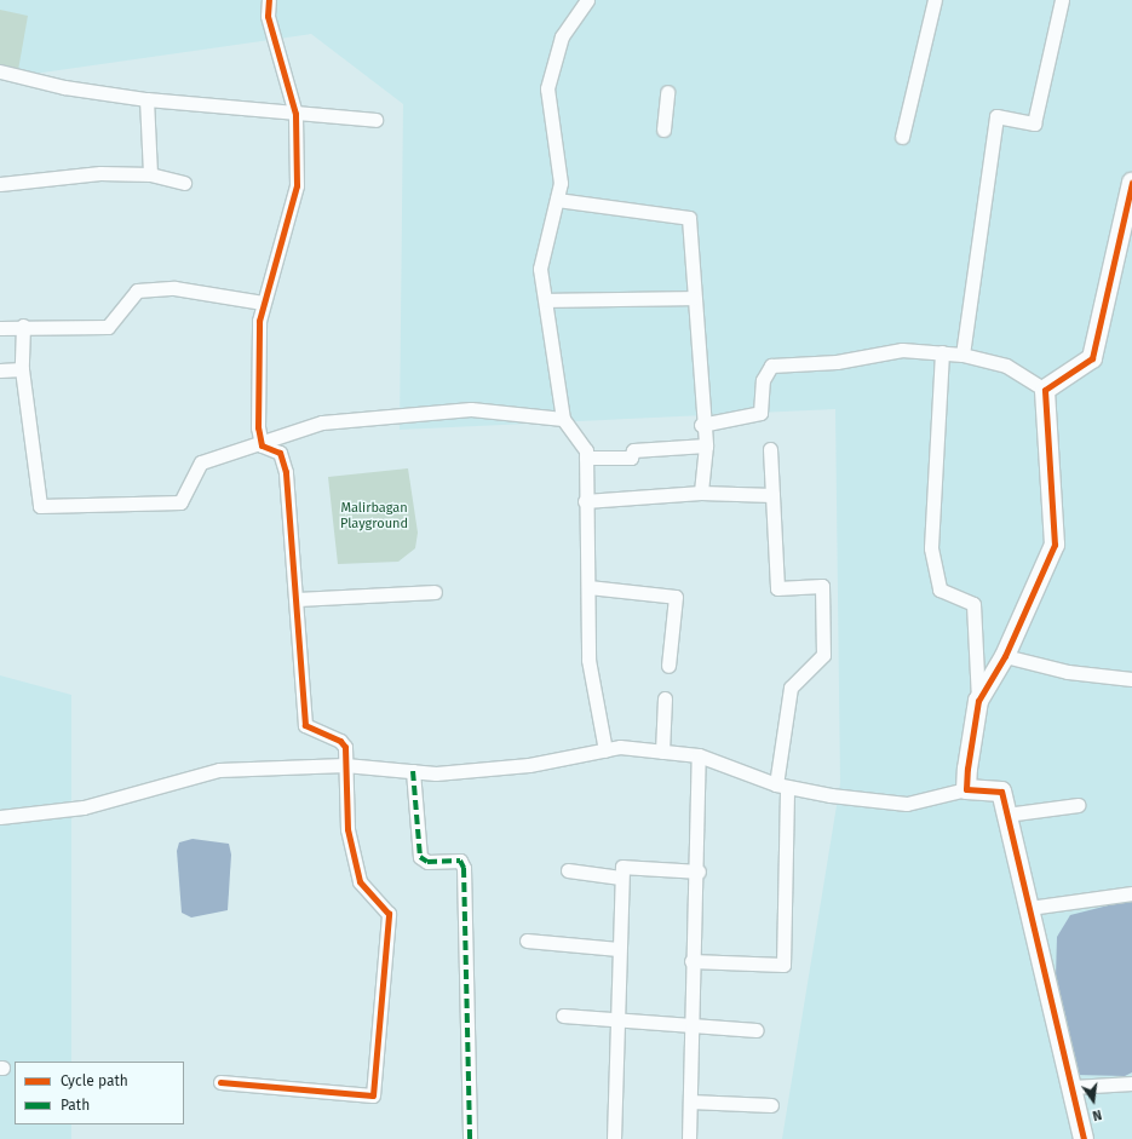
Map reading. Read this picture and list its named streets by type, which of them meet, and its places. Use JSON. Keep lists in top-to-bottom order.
{
  "parks": ["Malirbagan Playground"],
  "legend": ["Cycle path", "Path"],
  "north": "bottom"
}
